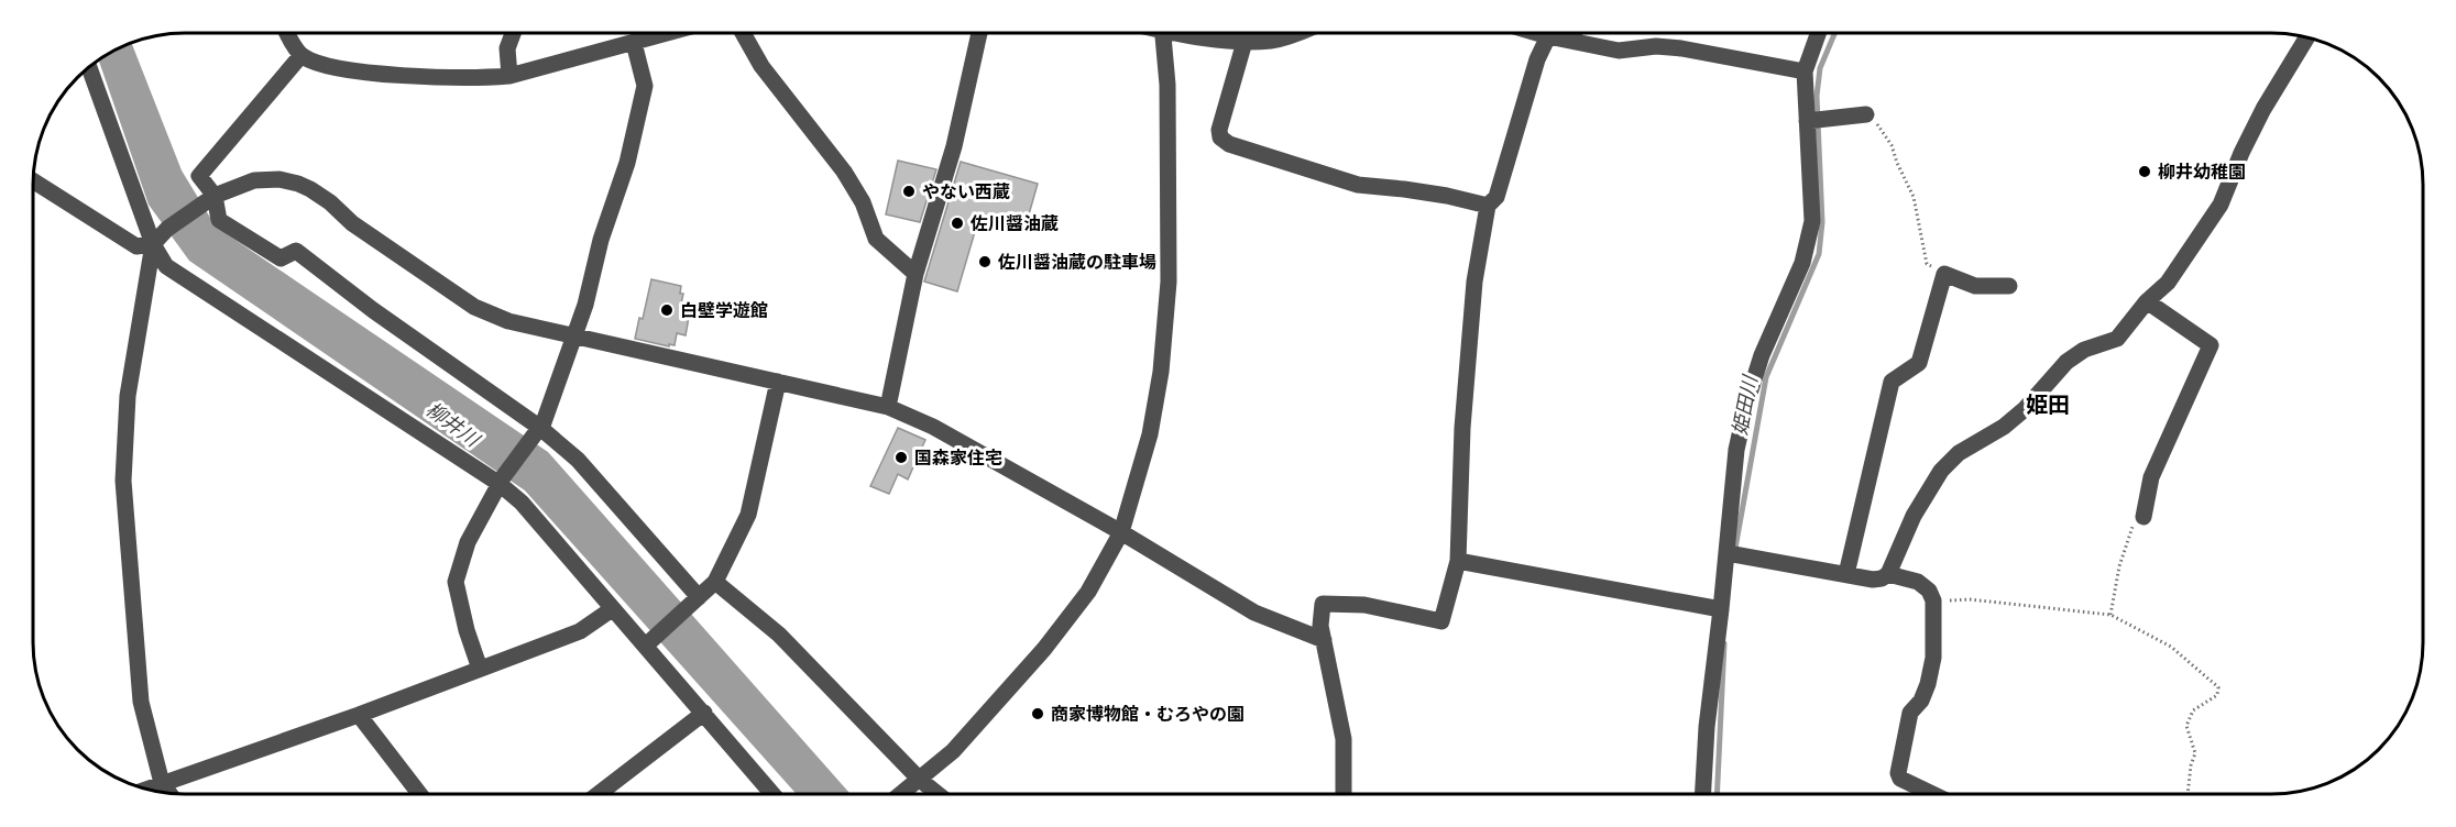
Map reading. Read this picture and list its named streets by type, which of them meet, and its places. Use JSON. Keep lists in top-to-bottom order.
{
  "districts": ["姫田"],
  "water": ["姫田川", "柳井川"],
  "places": [
    "柳井幼稚園",
    "やない西蔵",
    "佐川醤油蔵",
    "佐川醤油蔵の駐車場",
    "白壁学遊館",
    "国森家住宅",
    "商家博物館・むろやの園"
  ]
}
